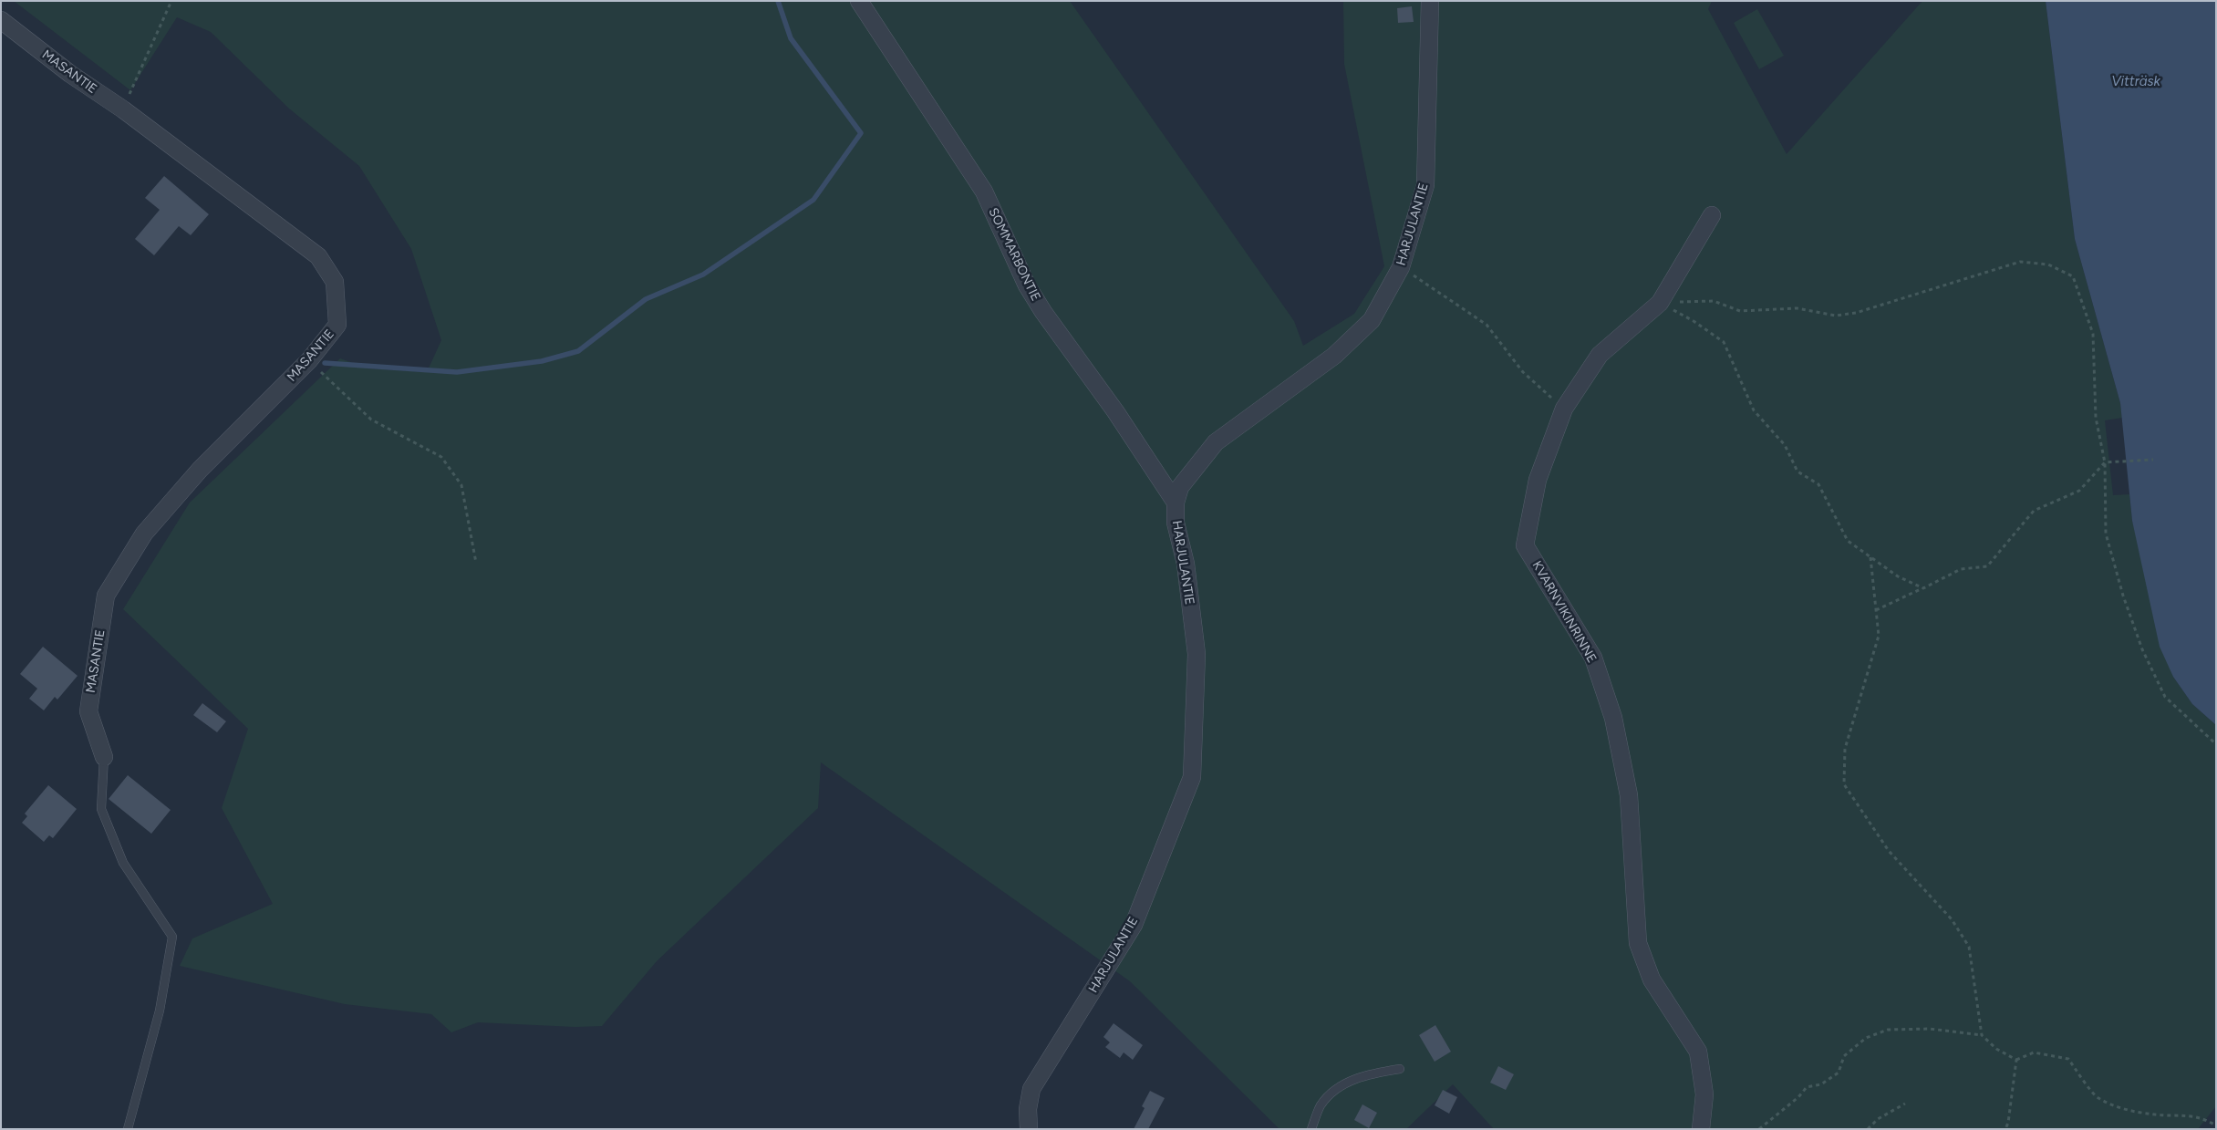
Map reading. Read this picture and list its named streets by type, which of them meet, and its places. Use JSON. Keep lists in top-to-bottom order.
{
  "streets": {
    "street": [
      "MASANTIE",
      "HARJULANTIE",
      "SOMMARBONTIE",
      "KVARNVIKINRINNE"
    ]
  },
  "crossings": [
    ["HARJULANTIE", "SOMMARBONTIE"]
  ],
  "water": ["Vitträsk"]
}
